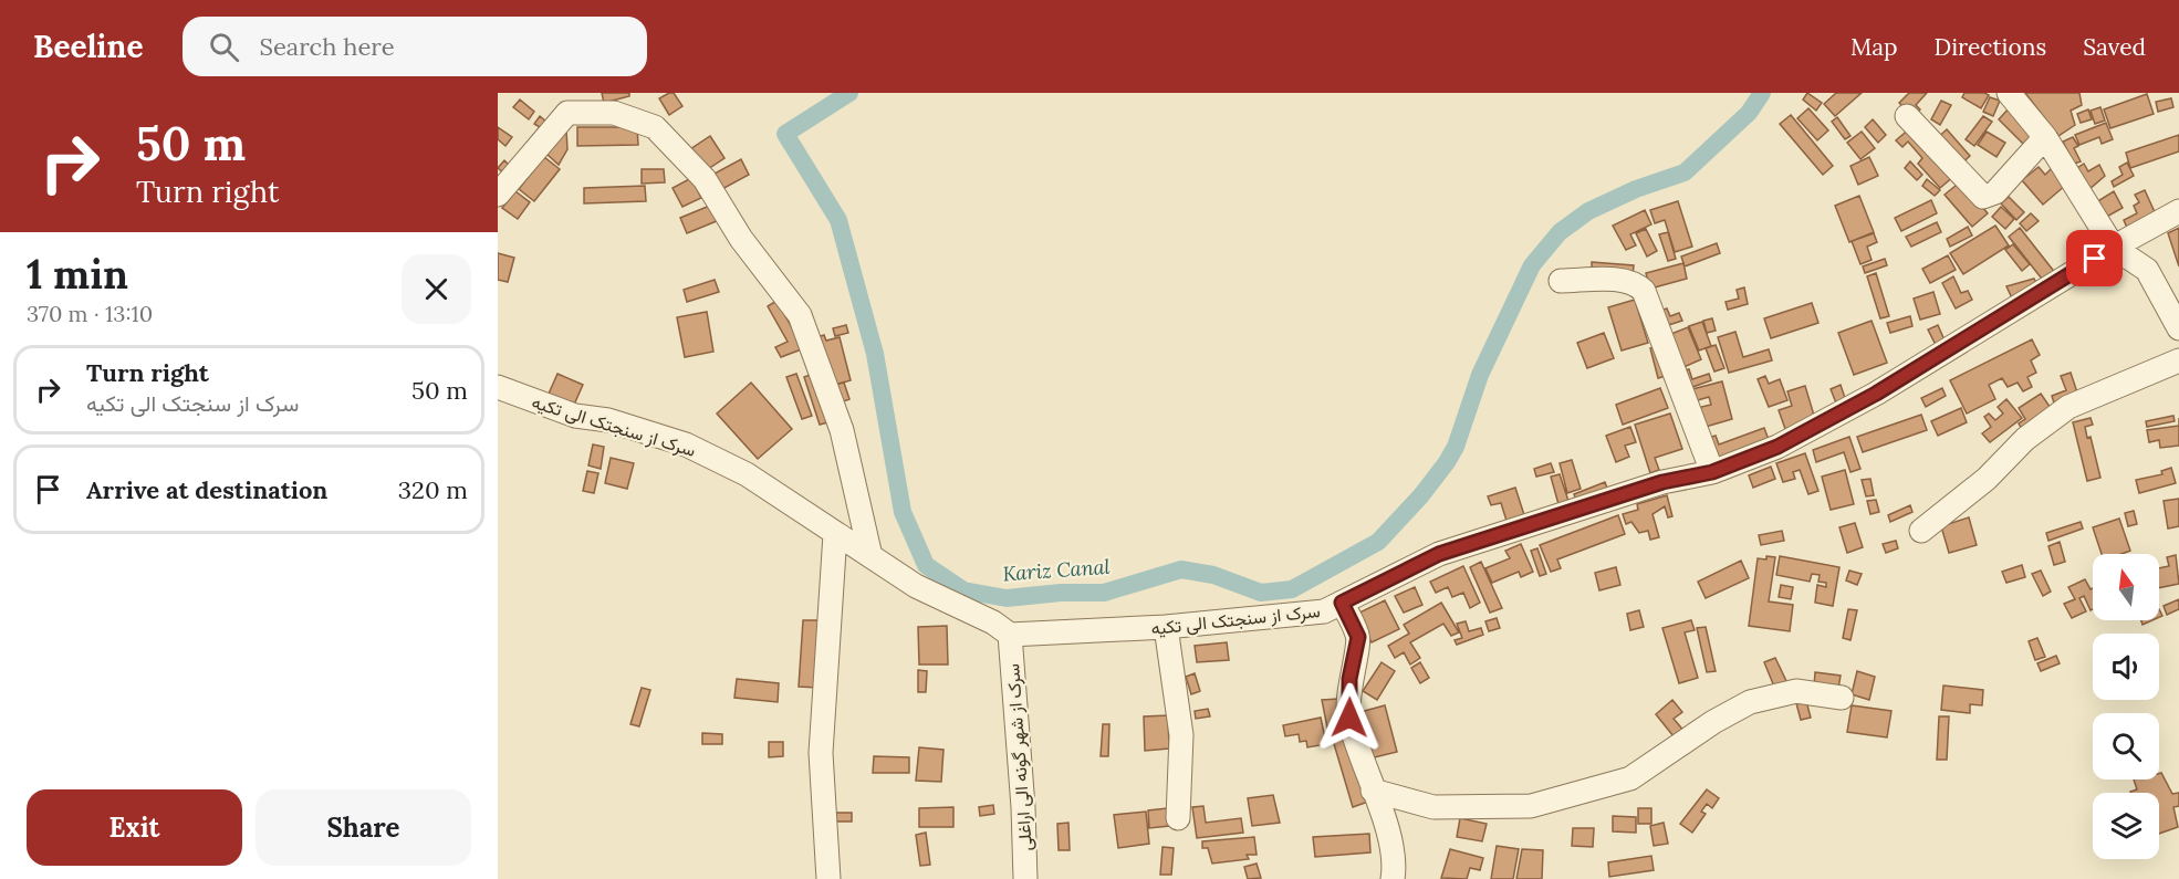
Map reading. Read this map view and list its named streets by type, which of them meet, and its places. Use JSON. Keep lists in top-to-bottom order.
{
  "streets": {
    "street": ["سرک از سنجتک الی تکیه", "سرک از شهر گونه الی اراغلی"]
  },
  "crossings": [
    ["سرک از سنجتک الی تکیه", "سرک از شهر گونه الی اراغلی"]
  ],
  "water": ["Kariz Canal"],
  "north": "top",
  "page": {
    "header": "Beeline",
    "search": "Search here",
    "nav": ["Map", "Directions", "Saved"],
    "turn": ["50 m", "Turn right"],
    "heading": ["1 min", "370 m · 13:10"],
    "list": [
      {
        "name": "Turn right",
        "note": "سرک از سنجتک الی تکیه",
        "value": "50 m"
      },
      {
        "name": "Arrive at destination",
        "value": "320 m"
      }
    ],
    "buttons": ["Exit", "Share"]
  }
}
